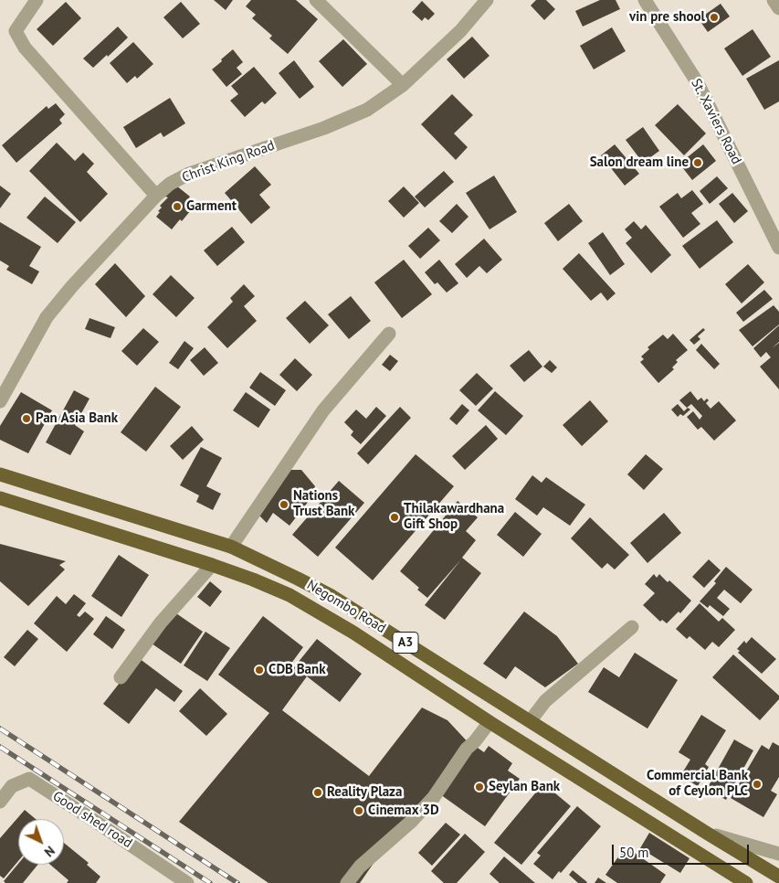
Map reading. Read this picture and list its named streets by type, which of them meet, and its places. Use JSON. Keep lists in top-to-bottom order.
{
  "streets": {
    "highway": ["Negombo Road", "A3"],
    "street": ["St. Xaviers Road", "Christ King Road", "Good shed road"]
  },
  "places": [
    "vin pre shool",
    "Salon dream line",
    "Garment",
    "Pan Asia Bank",
    "Nations Trust Bank",
    "Thilakawardhana Gift Shop",
    "CDB Bank",
    "Commercial Bank of Ceylon PLC",
    "Seylan Bank",
    "Reality Plaza",
    "Cinemax 3D"
  ],
  "scale_bar": "50 m",
  "north": "bottom right"
}
